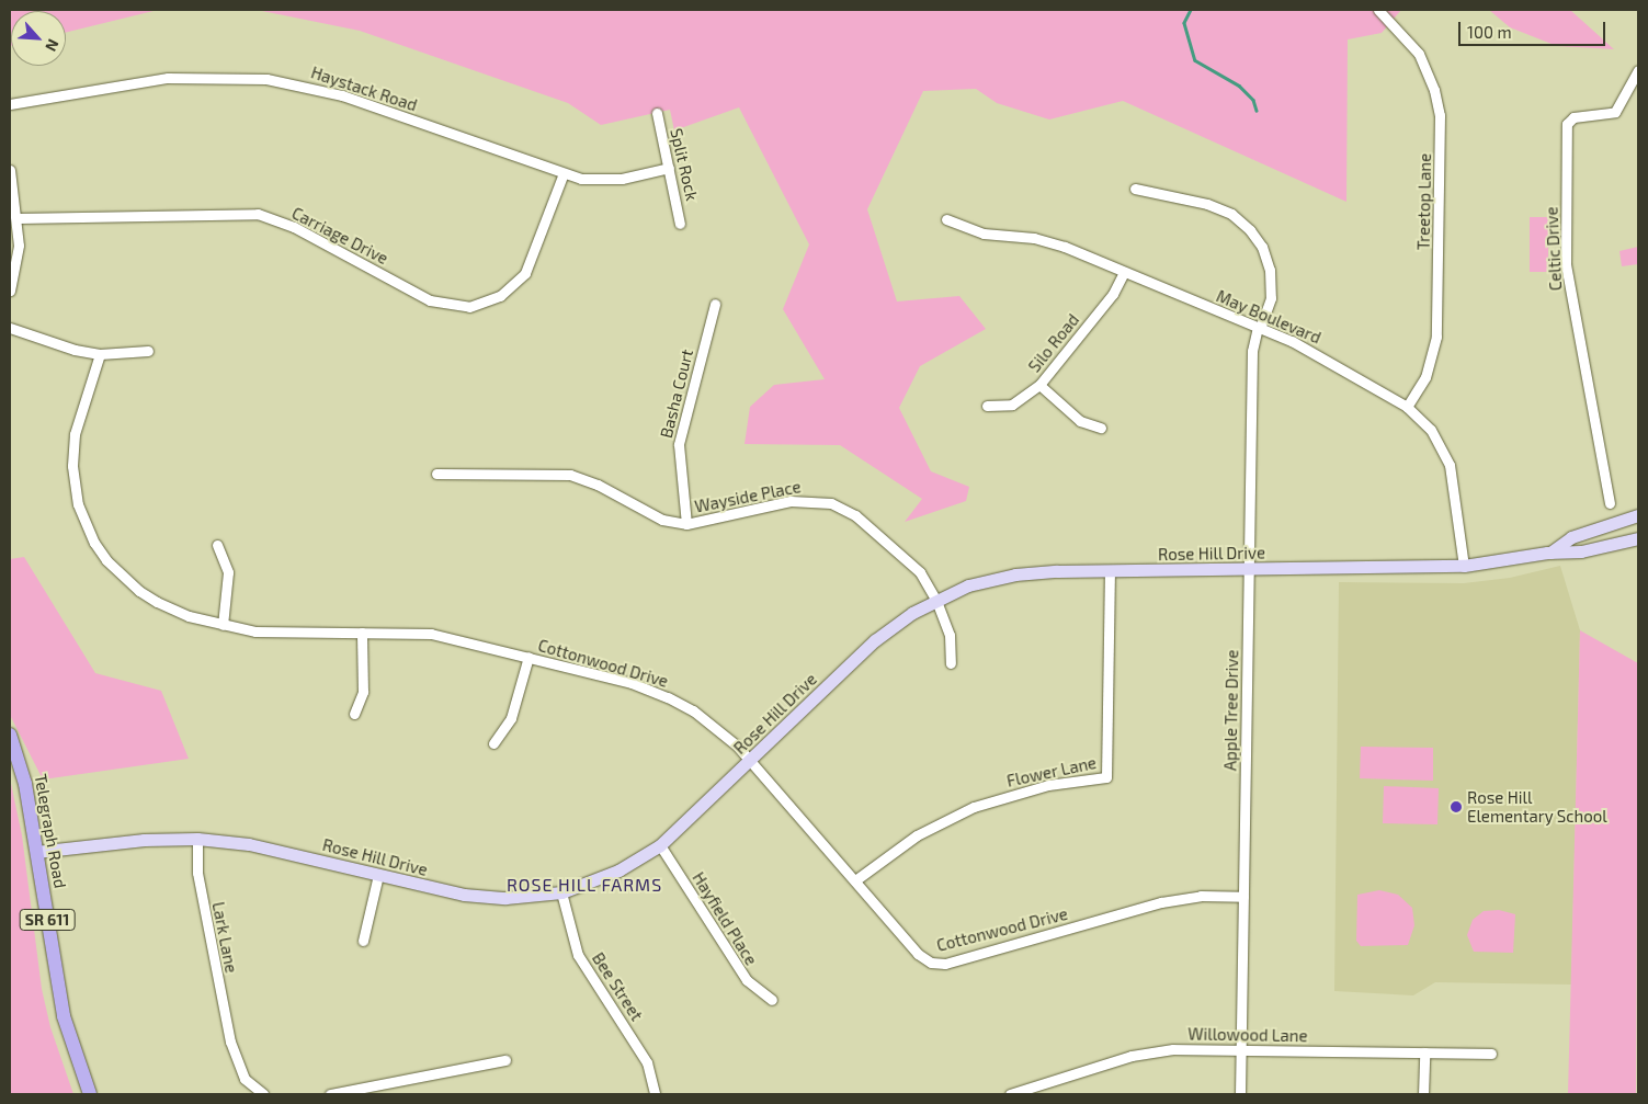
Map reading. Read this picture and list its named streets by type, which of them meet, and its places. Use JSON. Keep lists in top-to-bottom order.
{
  "streets": {
    "main road": ["Telegraph Road", "SR 611"],
    "street": [
      "Haystack Road",
      "Split Rock",
      "Treetop Lane",
      "Carriage Drive",
      "Celtic Drive",
      "May Boulevard",
      "Silo Road",
      "Basha Court",
      "Wayside Place",
      "Rose Hill Drive",
      "Cottonwood Drive",
      "Apple Tree Drive",
      "Flower Lane",
      "Hayfield Place",
      "Lark Lane",
      "Bee Street",
      "Willowood Lane"
    ]
  },
  "crossings": [
    ["Haystack Road", "Split Rock"],
    ["Haystack Road", "Carriage Drive"],
    ["Treetop Lane", "May Boulevard"],
    ["May Boulevard", "Silo Road"],
    ["May Boulevard", "Rose Hill Drive"],
    ["May Boulevard", "Apple Tree Drive"],
    ["Basha Court", "Wayside Place"],
    ["Wayside Place", "Rose Hill Drive"],
    ["Rose Hill Drive", "Cottonwood Drive"],
    ["Rose Hill Drive", "Apple Tree Drive"],
    ["Rose Hill Drive", "Flower Lane"],
    ["Rose Hill Drive", "Telegraph Road"],
    ["Rose Hill Drive", "Hayfield Place"],
    ["Rose Hill Drive", "Lark Lane"],
    ["Rose Hill Drive", "Bee Street"],
    ["Cottonwood Drive", "Apple Tree Drive"],
    ["Cottonwood Drive", "Flower Lane"],
    ["Apple Tree Drive", "Willowood Lane"]
  ],
  "districts": ["ROSE HILL FARMS"],
  "places": ["Rose Hill Elementary School"],
  "scale_bar": "100 m",
  "north": "bottom right"
}
